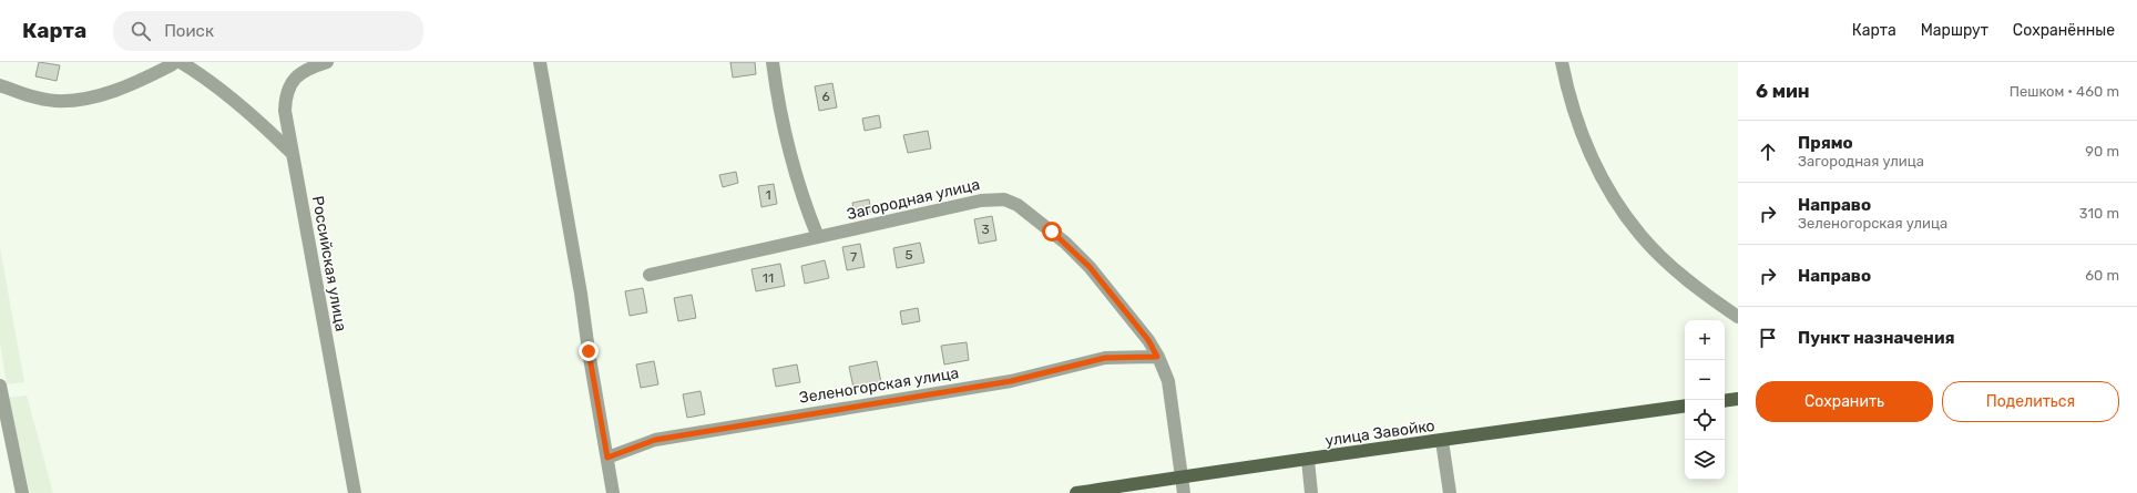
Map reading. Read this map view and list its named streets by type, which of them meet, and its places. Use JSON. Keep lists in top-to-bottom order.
{
  "streets": {
    "main road": ["улица Завойко"],
    "street": ["Загородная улица", "Российская улица", "Зеленогорская улица"]
  },
  "crossings": [
    ["Загородная улица", "Зеленогорская улица"],
    ["Загородная улица", "улица Завойко"]
  ],
  "house_numbers": [
    "6",
    "1",
    "3",
    "5",
    "7",
    "11"
  ],
  "page": {
    "header": "Карта",
    "search": "Поиск",
    "nav": ["Карта", "Маршрут", "Сохранённые"],
    "heading": ["6 мин", "Пешком · 460 m"],
    "list": [
      ["Прямо", "Загородная улица", "90 m"],
      ["Направо", "Зеленогорская улица", "310 m"],
      ["Направо", "60 m"],
      "Пункт назначения"
    ],
    "map_buttons": ["+", "−"],
    "buttons": ["Сохранить", "Поделиться"]
  }
}
